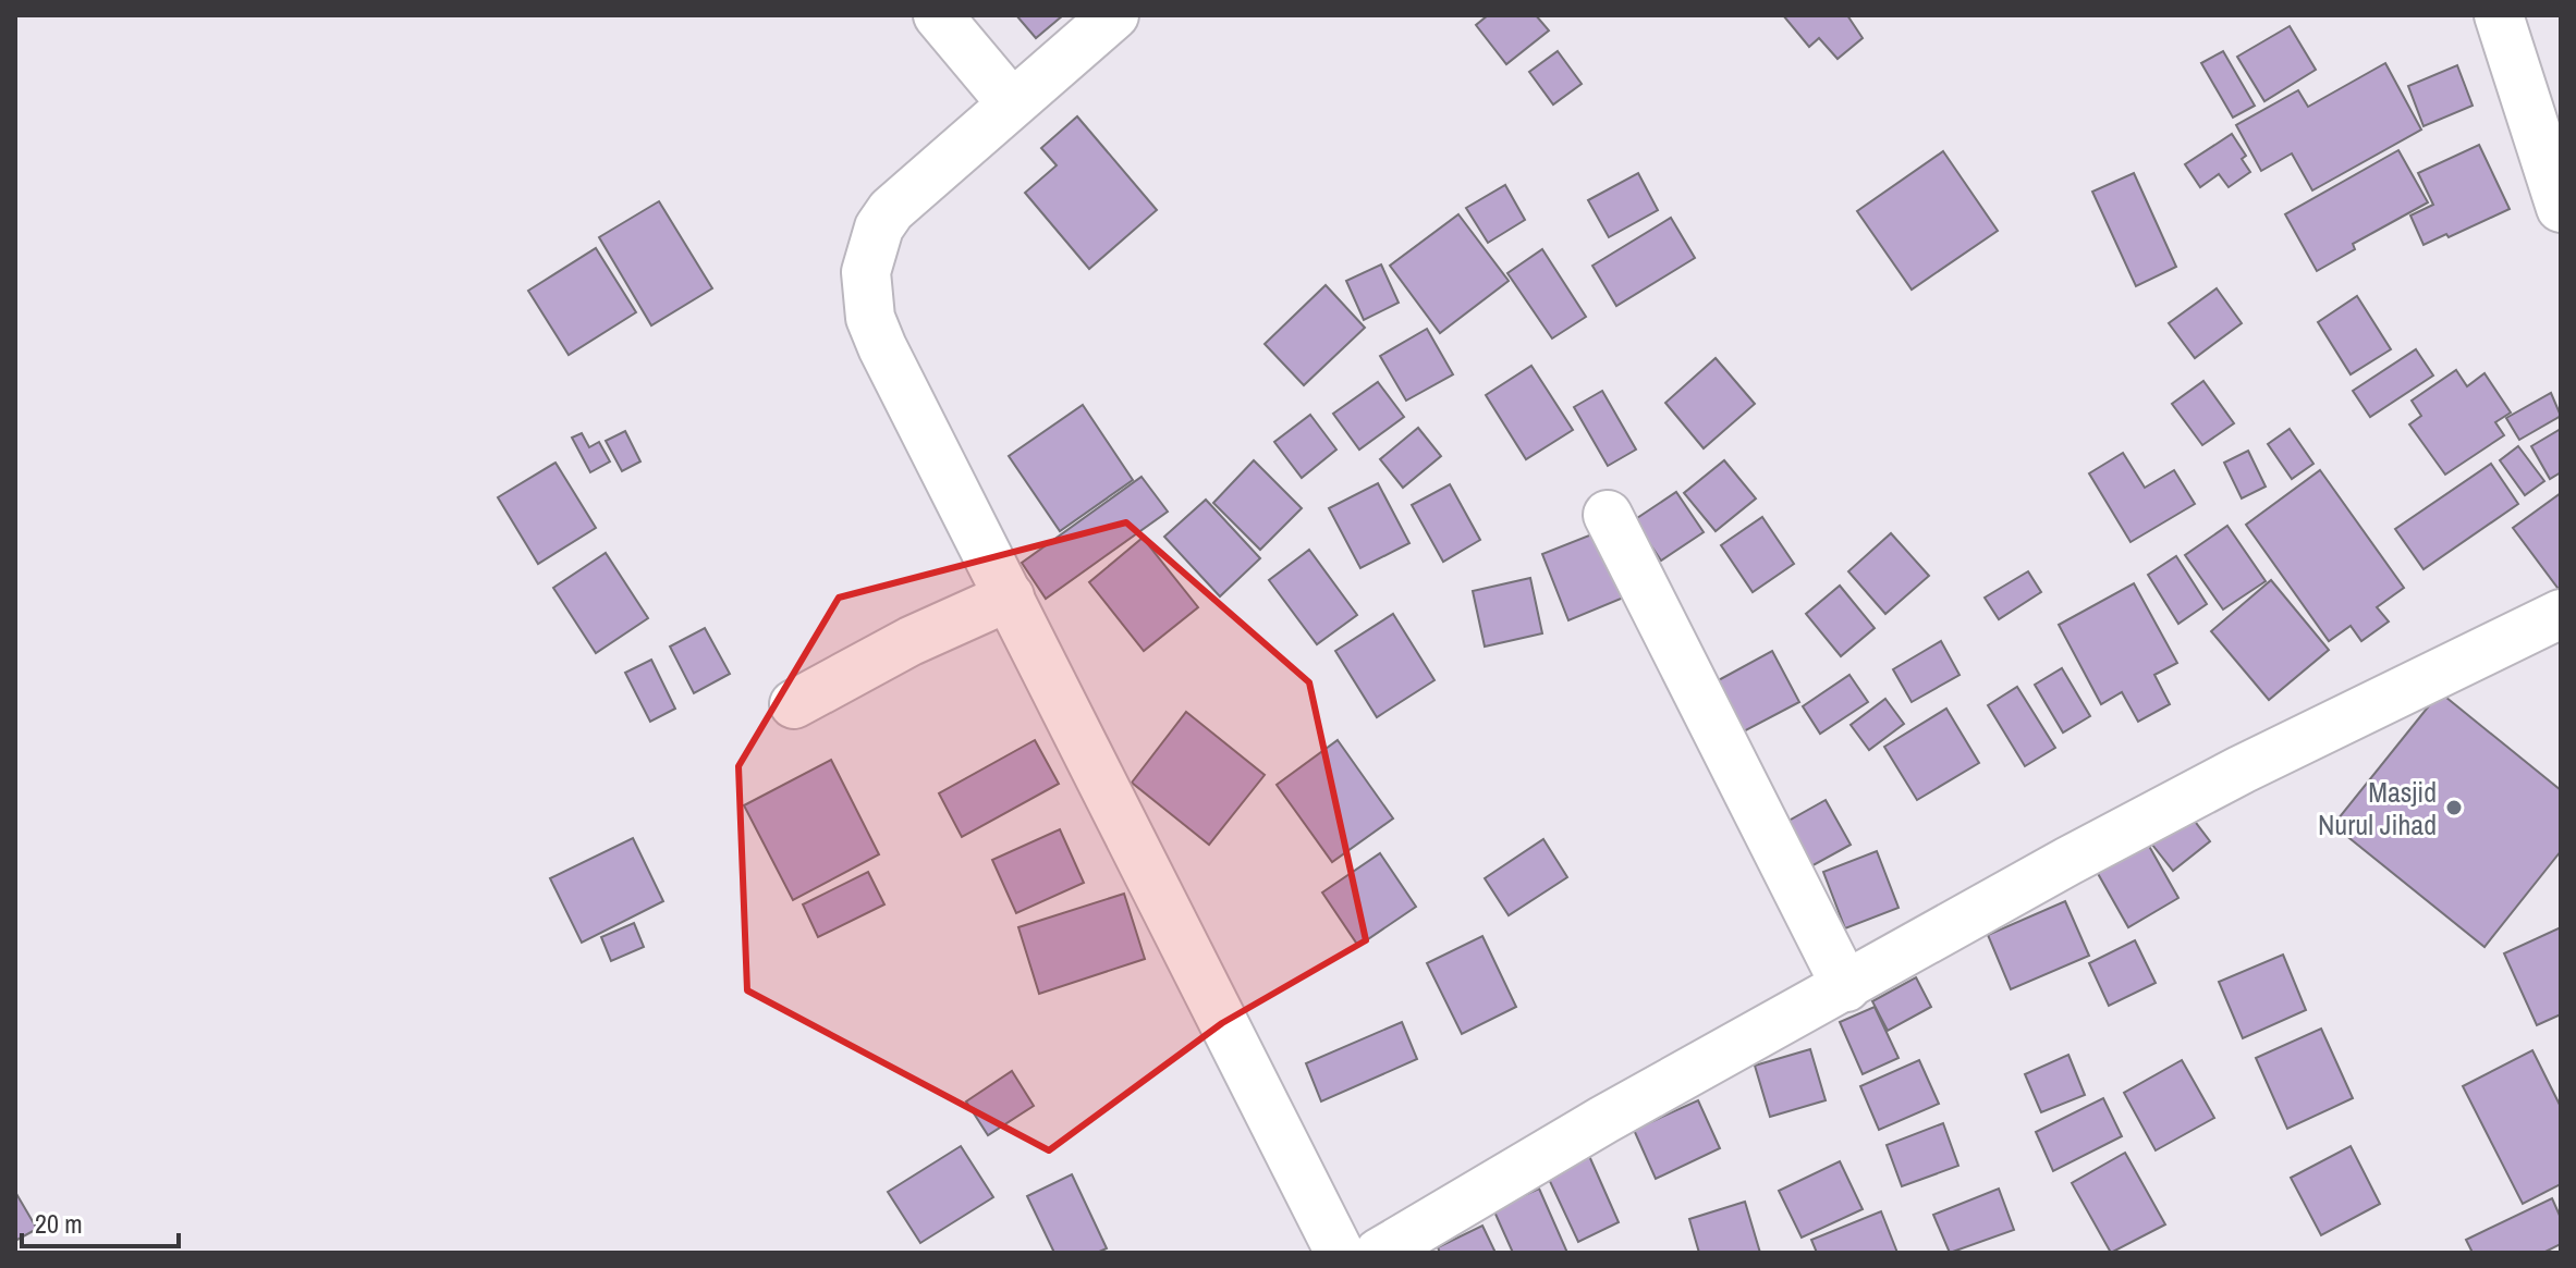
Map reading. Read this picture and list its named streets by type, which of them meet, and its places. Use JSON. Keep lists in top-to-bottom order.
{
  "places": ["Masjid Nurul Jihad"],
  "scale_bar": "20 m"
}
